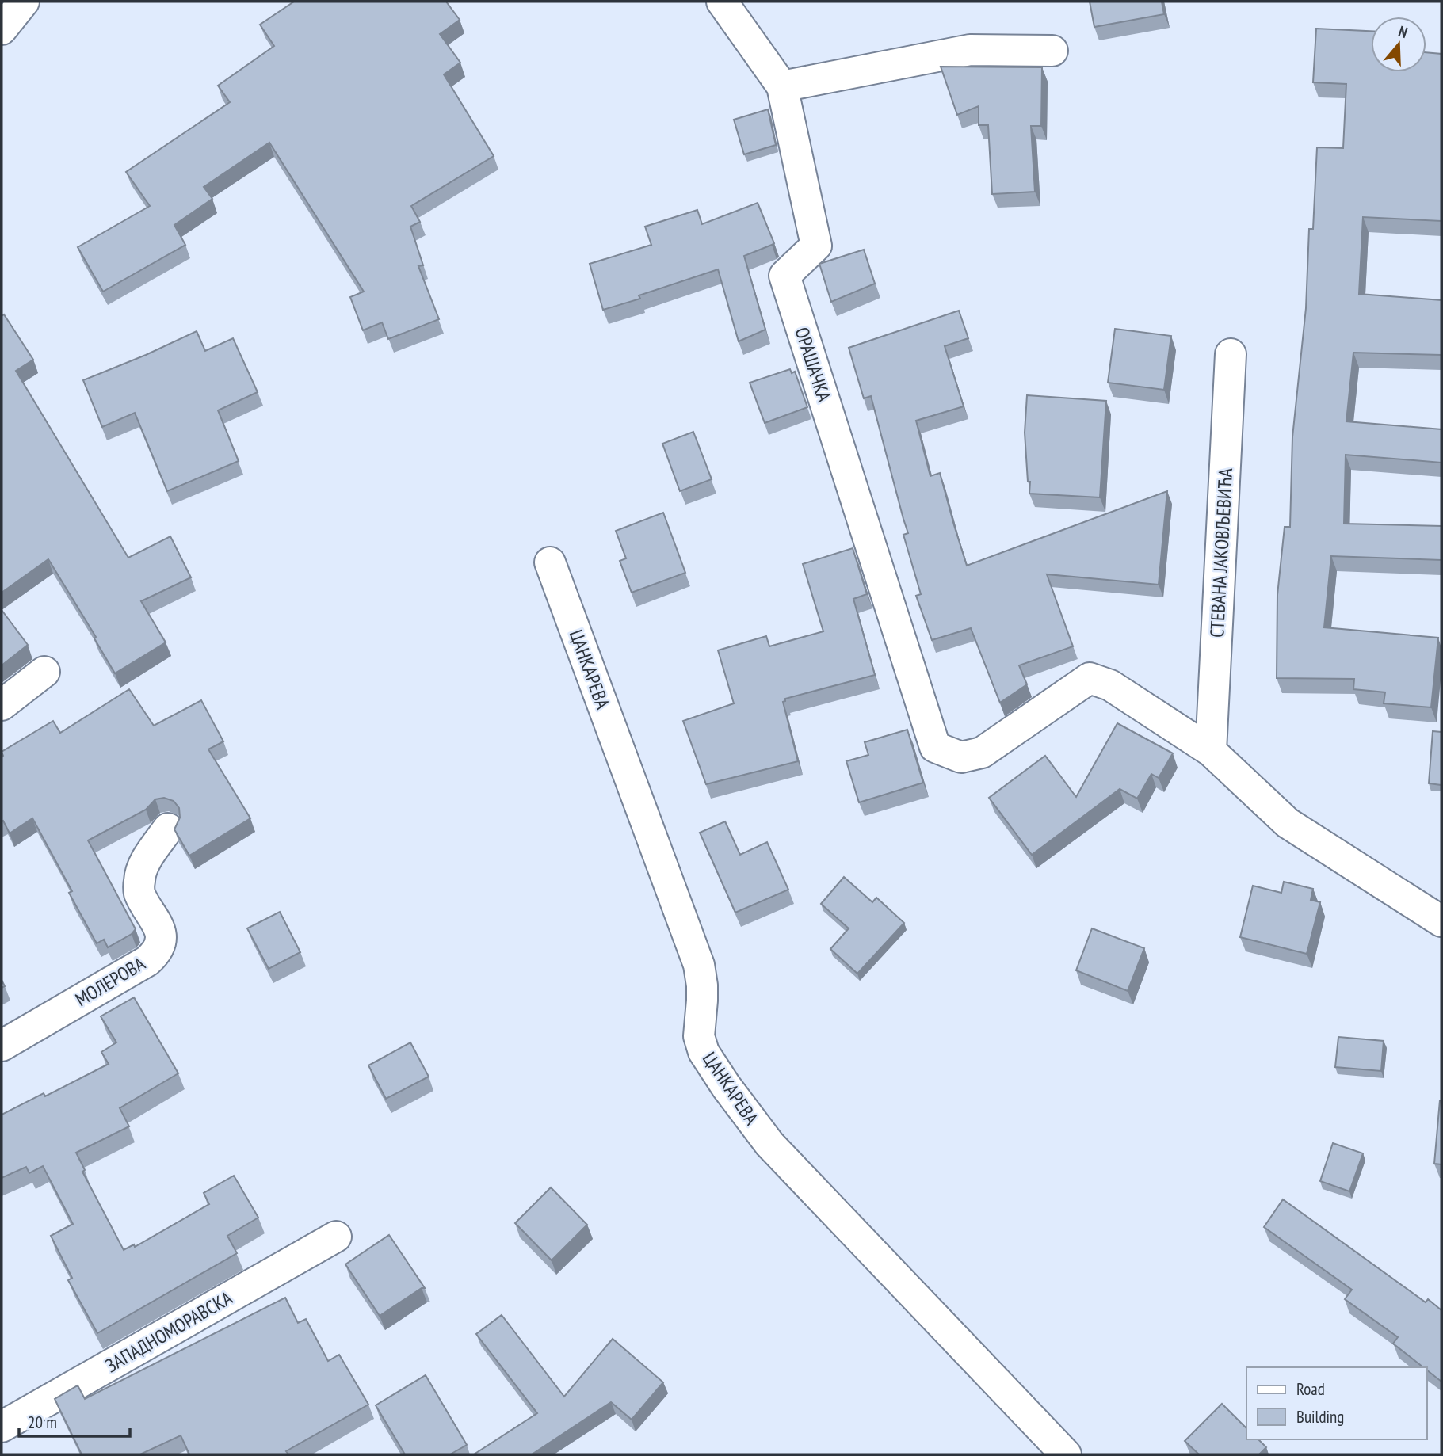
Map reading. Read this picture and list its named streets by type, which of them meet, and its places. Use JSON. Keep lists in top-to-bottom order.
{
  "streets": {
    "street": [
      "ОРАШАЧКА",
      "СТЕВАНА ЈАКОВЉЕВИЋА",
      "ЦАНКАРЕВА",
      "МОЛЕРОВА",
      "ЗАПАДНОМОРАВСКА"
    ]
  },
  "crossings": [
    ["ОРАШАЧКА", "СТЕВАНА ЈАКОВЉЕВИЋА"]
  ],
  "legend": ["Road", "Building"],
  "scale_bar": "20 m",
  "north": "top"
}
